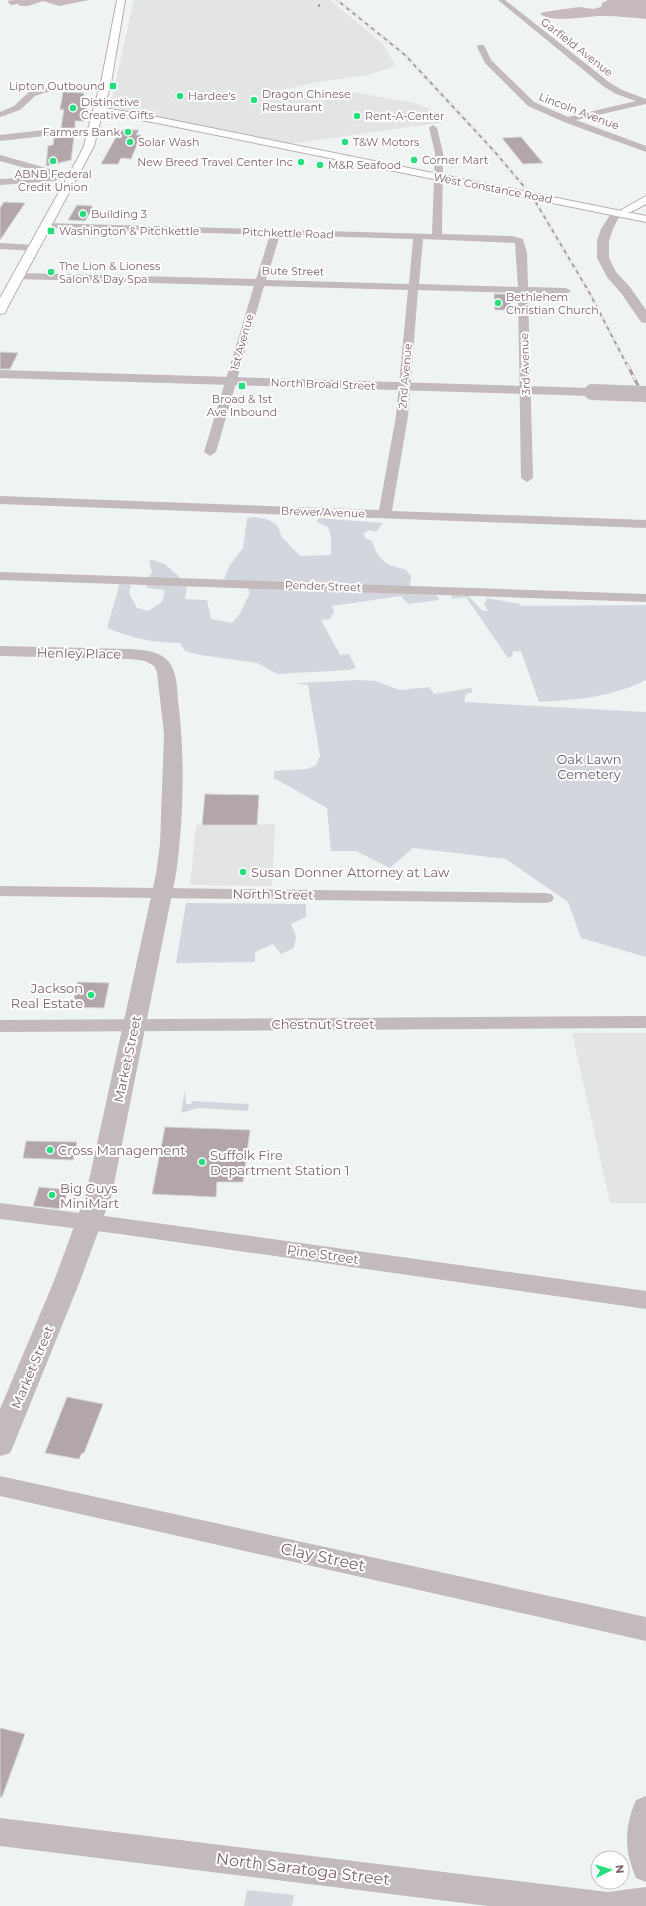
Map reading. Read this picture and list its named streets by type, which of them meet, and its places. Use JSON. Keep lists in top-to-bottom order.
{
  "streets": {
    "main road": ["West Constance Road"],
    "street": [
      "Garfield Avenue",
      "Lincoln Avenue",
      "Pitchkettle Road",
      "Bute Street",
      "1st Avenue",
      "3rd Avenue",
      "2nd Avenue",
      "North Broad Street",
      "Brewer Avenue",
      "Pender Street",
      "Henley Place",
      "North Street",
      "Chestnut Street",
      "Market Street",
      "Pine Street",
      "Clay Street",
      "North Saratoga Street"
    ]
  },
  "crossings": [
    ["Pitchkettle Road", "1st Avenue"],
    ["Pitchkettle Road", "3rd Avenue"],
    ["Pitchkettle Road", "2nd Avenue"],
    ["Bute Street", "1st Avenue"],
    ["Bute Street", "3rd Avenue"],
    ["Bute Street", "2nd Avenue"],
    ["1st Avenue", "North Broad Street"],
    ["3rd Avenue", "North Broad Street"],
    ["2nd Avenue", "North Broad Street"],
    ["2nd Avenue", "Brewer Avenue"],
    ["Henley Place", "Market Street"],
    ["North Street", "Market Street"],
    ["Chestnut Street", "Market Street"],
    ["Market Street", "Pine Street"]
  ],
  "parks": ["Oak Lawn Cemetery"],
  "places": {
    "transit": ["Lipton Outbound", "Washington & Pitchkettle", "Broad & 1st Ave Inbound"],
    "other": [
      "Hardee's",
      "Dragon Chinese Restaurant",
      "Distinctive Creative Gifts",
      "Rent-A-Center",
      "Farmers Bank",
      "Solar Wash",
      "T&W Motors",
      "Corner Mart",
      "ABNB Federal Credit Union",
      "New Breed Travel Center Inc",
      "M&R Seafood",
      "Building 3",
      "The Lion & Lioness Salon & Day Spa",
      "Bethlehem Christian Church",
      "Susan Donner Attorney at Law",
      "Jackson Real Estate",
      "Cross Management",
      "Suffolk Fire Department Station 1",
      "Big Guys MiniMart"
    ]
  },
  "north": "right"
}
